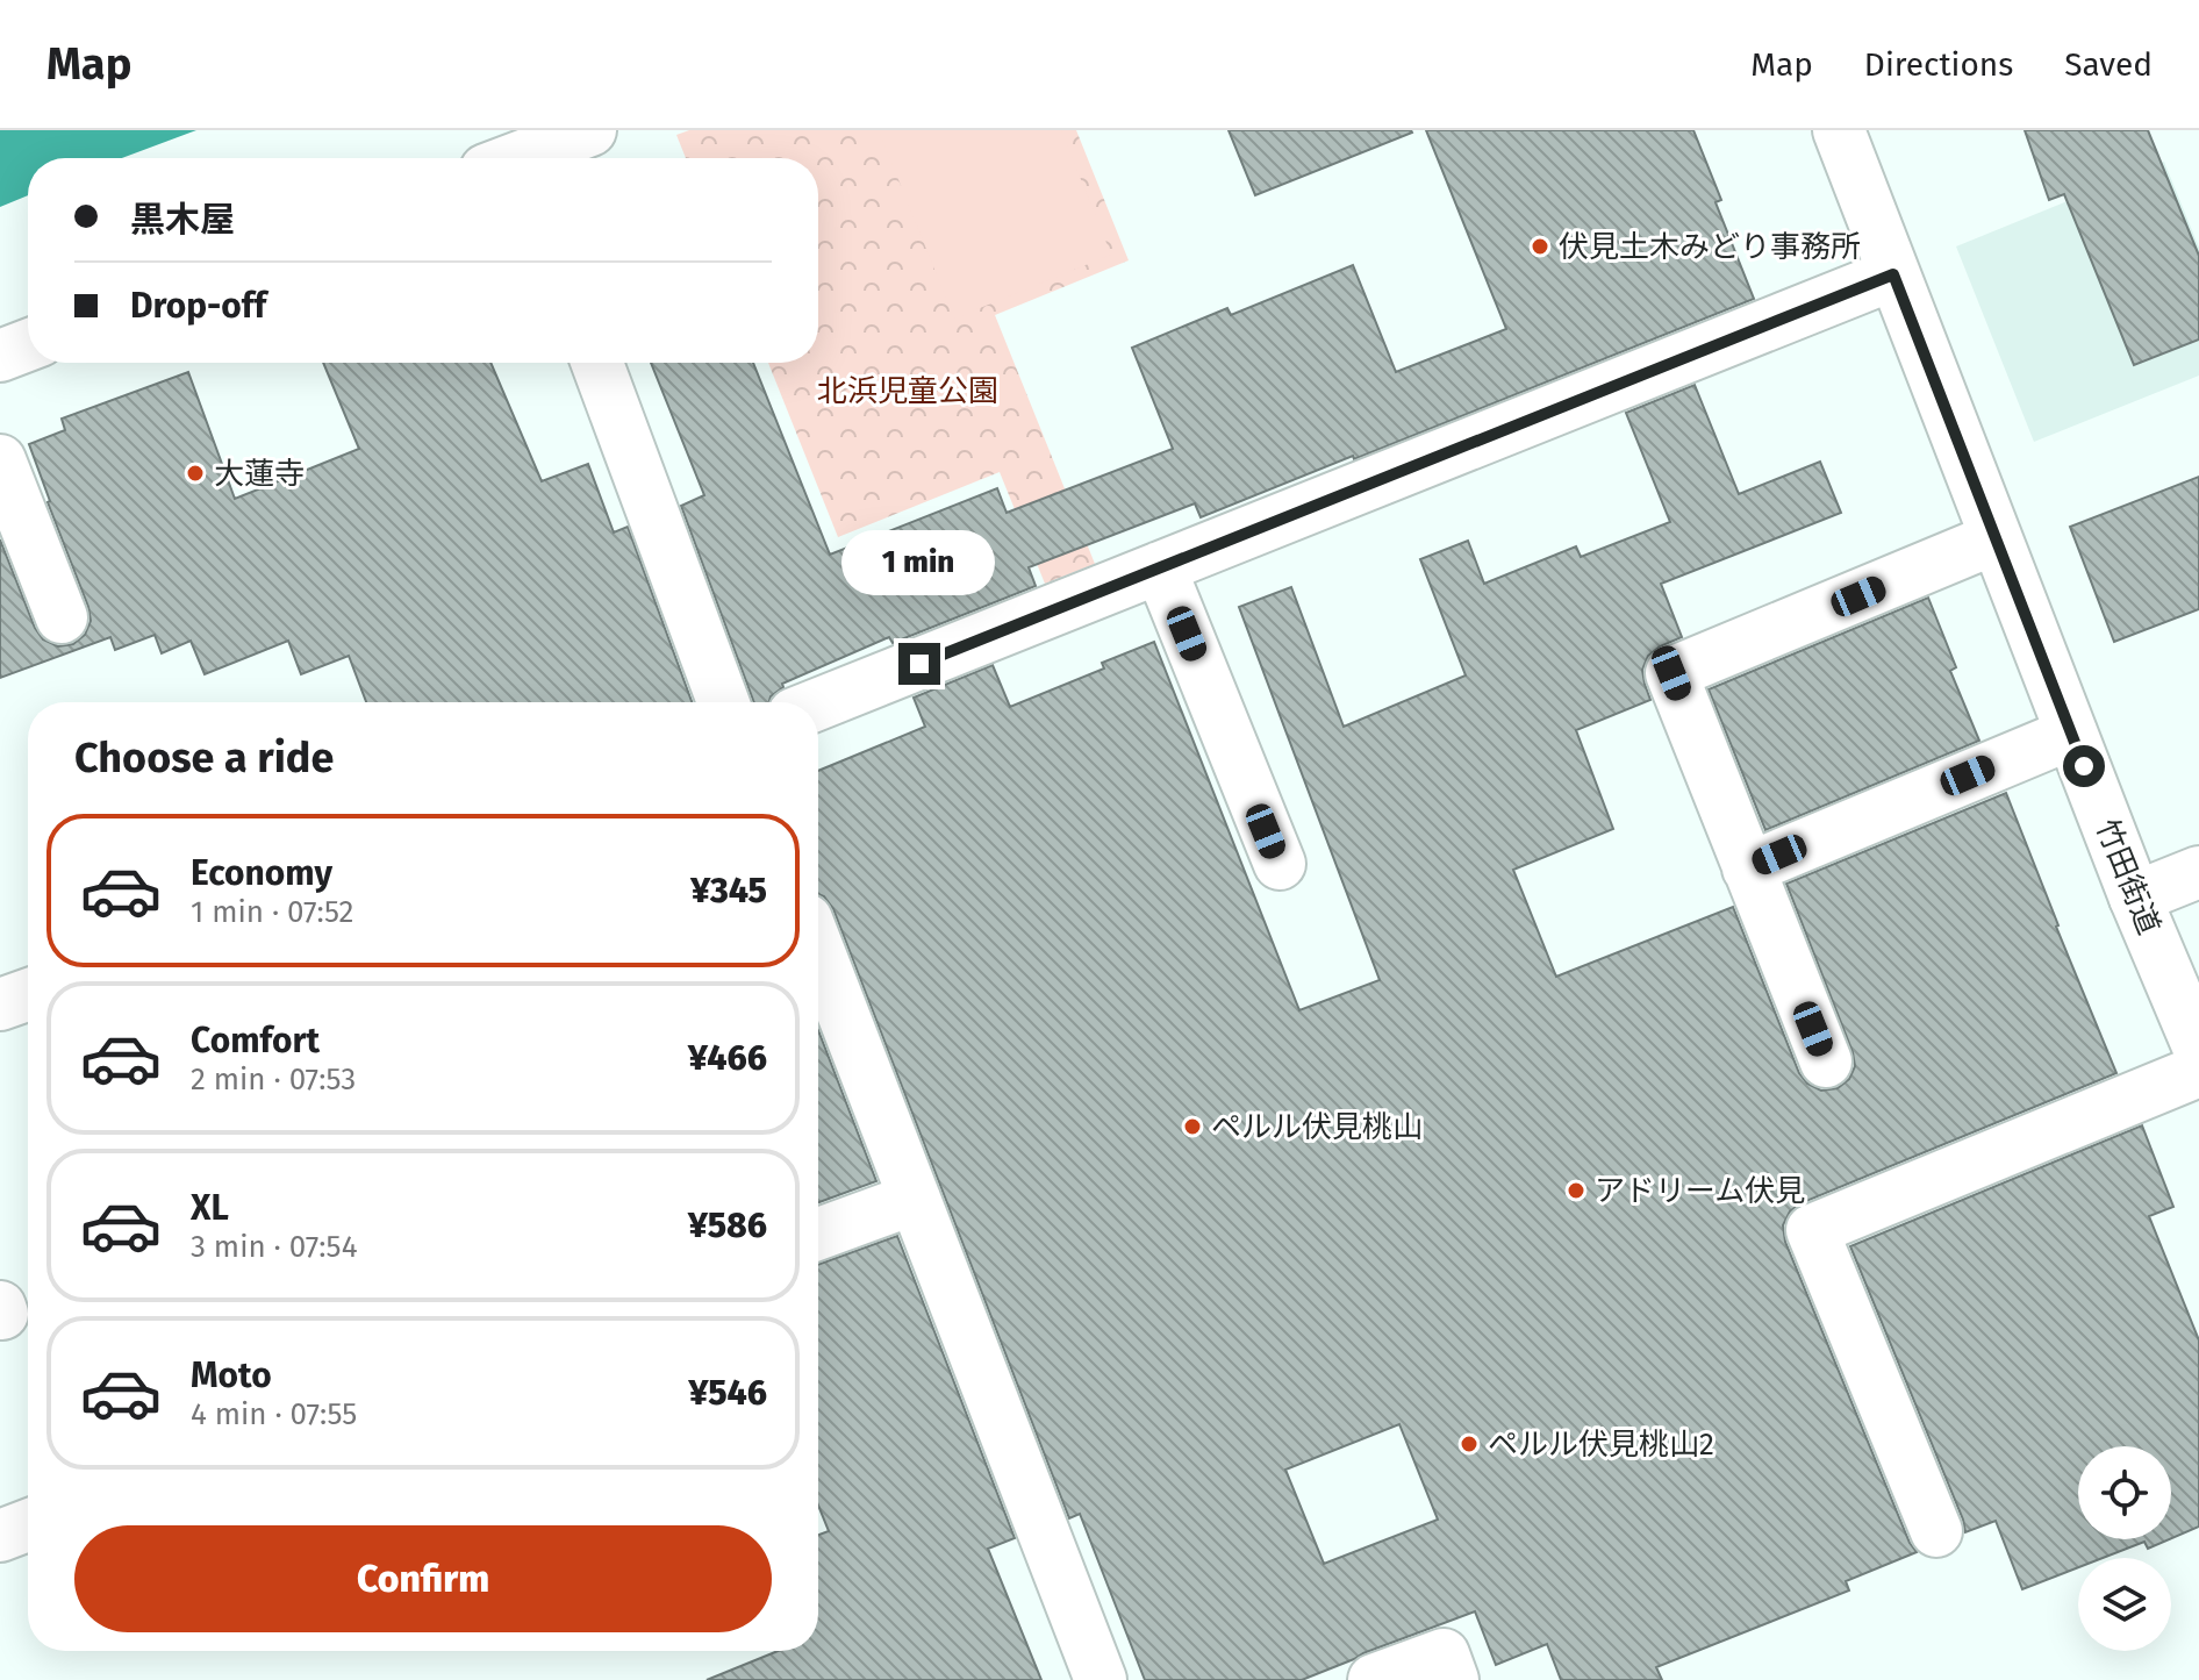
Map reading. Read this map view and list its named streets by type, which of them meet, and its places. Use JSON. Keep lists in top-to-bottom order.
{
  "streets": {
    "street": ["竹田街道"]
  },
  "parks": ["北浜児童公園"],
  "places": [
    "伏見土木みどり事務所",
    "大蓮寺",
    "ペルル伏見桃山",
    "アドリーム伏見",
    "ペルル伏見桃山2"
  ],
  "page": {
    "header": "Map",
    "nav": ["Map", "Directions", "Saved"],
    "banner": ["黒木屋", "Drop-off"],
    "bubble": "1 min",
    "heading": "Choose a ride",
    "list": [
      {
        "name": "Economy",
        "note": "1 min · 07:52",
        "value": "¥345"
      },
      {
        "name": "Comfort",
        "note": "2 min · 07:53",
        "value": "¥466"
      },
      {
        "name": "XL",
        "note": "3 min · 07:54",
        "value": "¥586"
      },
      {
        "name": "Moto",
        "note": "4 min · 07:55",
        "value": "¥546"
      }
    ],
    "buttons": "Confirm"
  }
}
